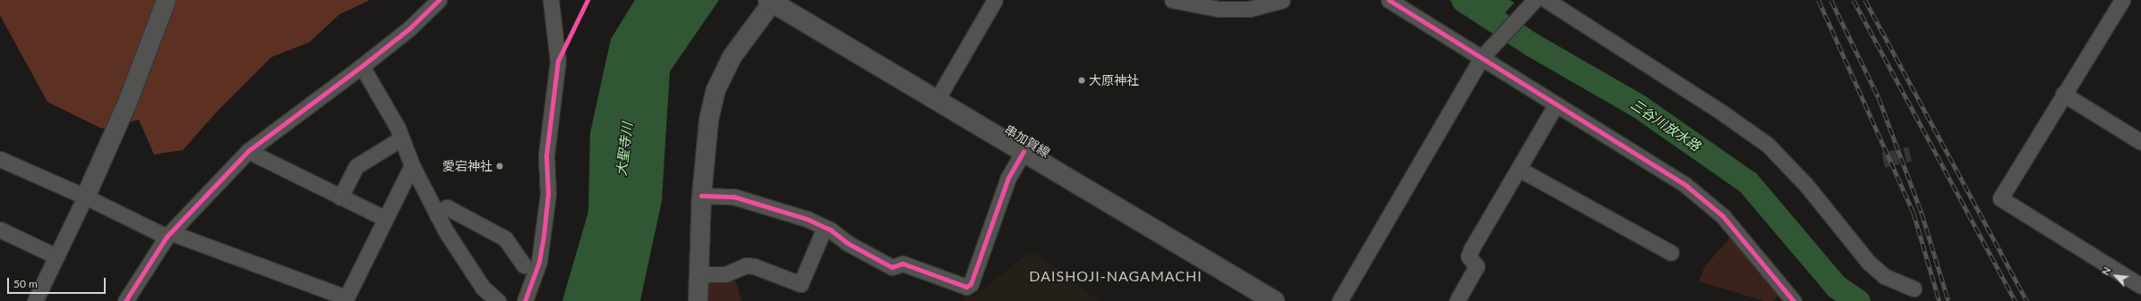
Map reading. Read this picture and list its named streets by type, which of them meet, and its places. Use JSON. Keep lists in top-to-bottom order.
{
  "streets": {
    "main road": ["串加賀線"]
  },
  "districts": ["DAISHOJI-NAGAMACHI"],
  "water": ["三谷川放水路", "大聖寺川"],
  "places": ["大原神社", "愛宕神社"],
  "scale_bar": "50 m",
  "north": "top left"
}
